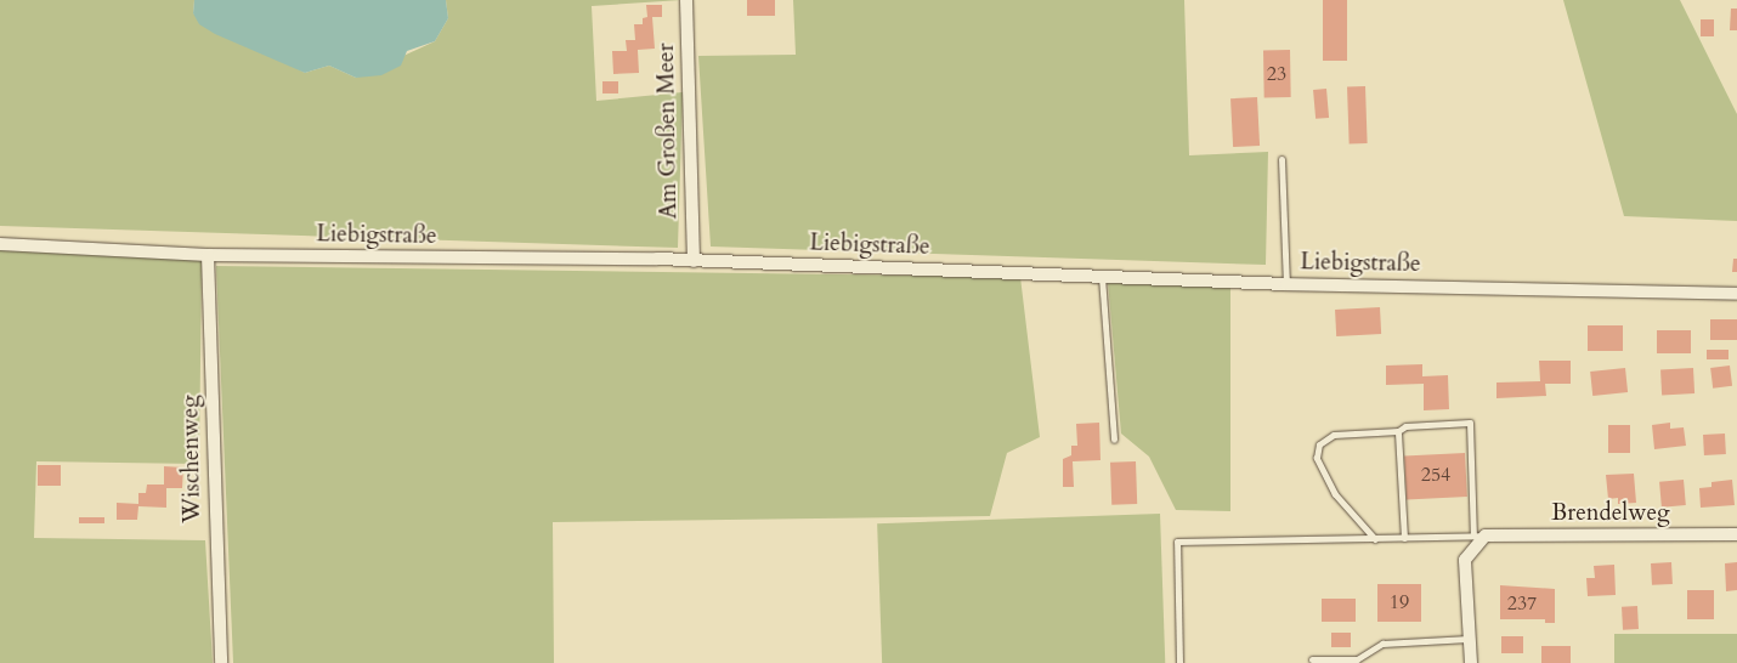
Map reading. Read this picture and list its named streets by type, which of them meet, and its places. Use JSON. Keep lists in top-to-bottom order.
{
  "streets": {
    "street": [
      "Am Großen Meer",
      "Liebigstraße",
      "Wischenweg",
      "Brendelweg"
    ]
  },
  "crossings": [
    ["Am Großen Meer", "Liebigstraße"],
    ["Liebigstraße", "Wischenweg"]
  ],
  "house_numbers": [
    "23",
    "254",
    "19",
    "237"
  ]
}
